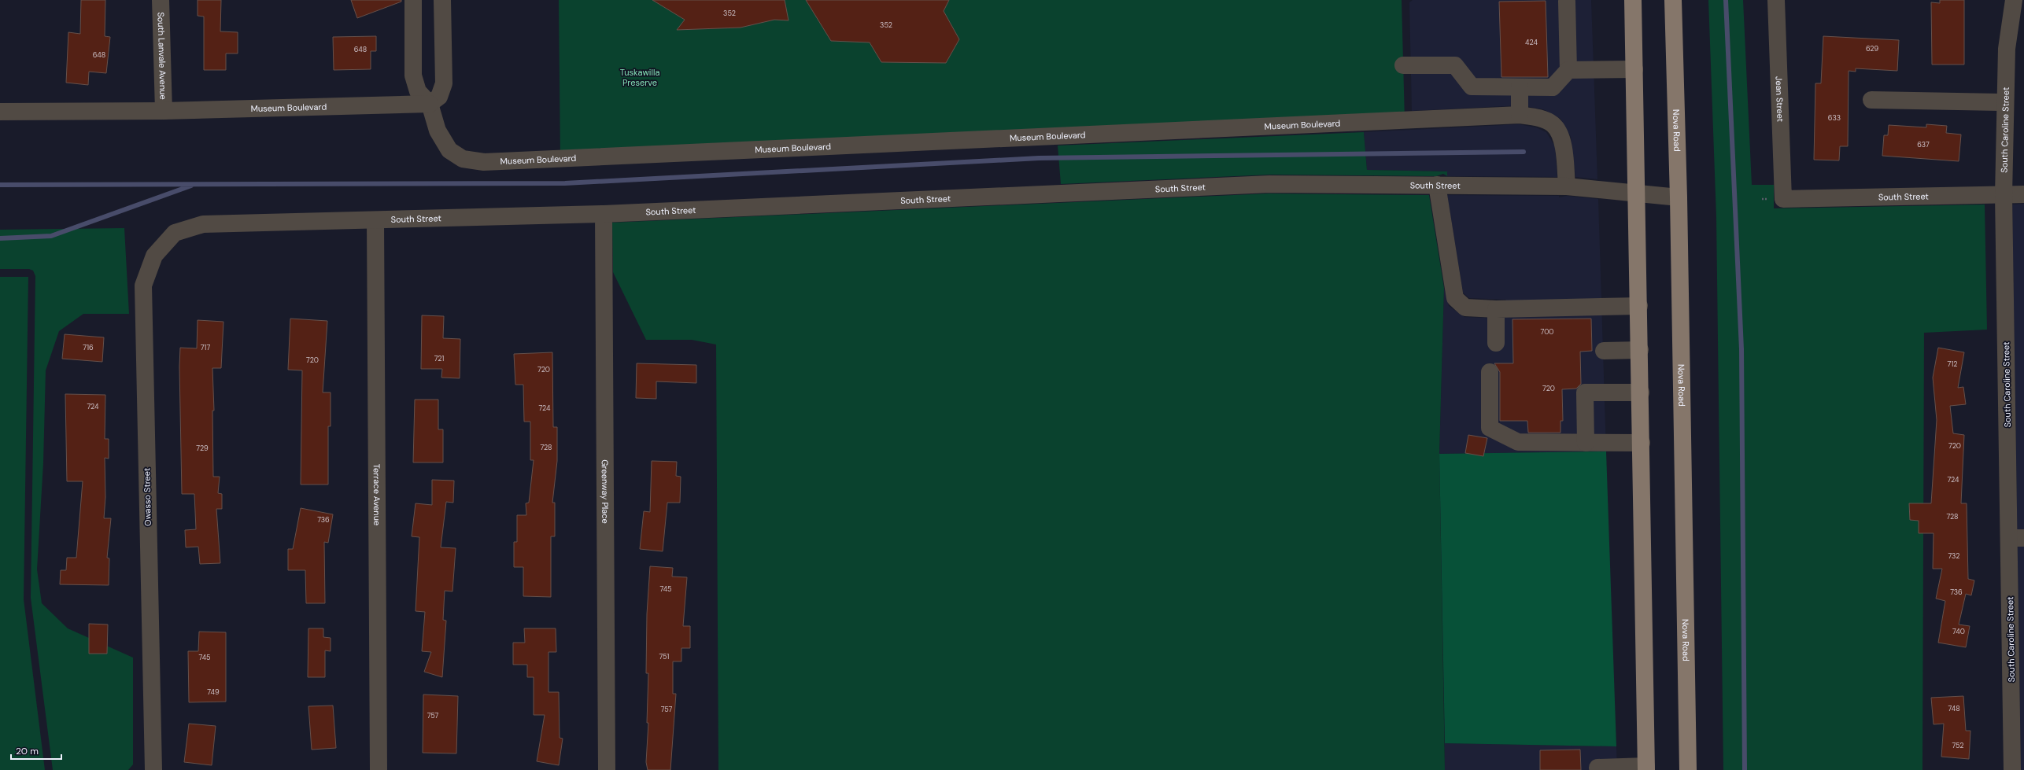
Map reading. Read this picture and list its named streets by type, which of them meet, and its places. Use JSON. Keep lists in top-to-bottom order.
{
  "streets": {
    "main road": ["Nova Road"],
    "street": [
      "South Lanvale Avenue",
      "Jean Street",
      "Museum Boulevard",
      "South Caroline Street",
      "South Street",
      "Greenway Place",
      "Terrace Avenue",
      "Owasso Street"
    ]
  },
  "crossings": [
    ["South Lanvale Avenue", "Museum Boulevard"],
    ["Jean Street", "South Street"],
    ["Museum Boulevard", "South Street"],
    ["South Caroline Street", "South Street"],
    ["Nova Road", "South Street"],
    ["South Street", "Greenway Place"],
    ["South Street", "Terrace Avenue"],
    ["South Street", "Owasso Street"]
  ],
  "parks": ["Tuskawilla Preserve"],
  "house_numbers": [
    "352",
    "352",
    "424",
    "629",
    "648",
    "648",
    "633",
    "637",
    "700",
    "716",
    "717",
    "721",
    "720",
    "712",
    "720",
    "720",
    "724",
    "724",
    "720",
    "728",
    "729",
    "724",
    "728",
    "736",
    "732",
    "745",
    "736",
    "740",
    "751",
    "745",
    "749",
    "748",
    "757",
    "757",
    "752"
  ],
  "scale_bar": "20 m"
}
